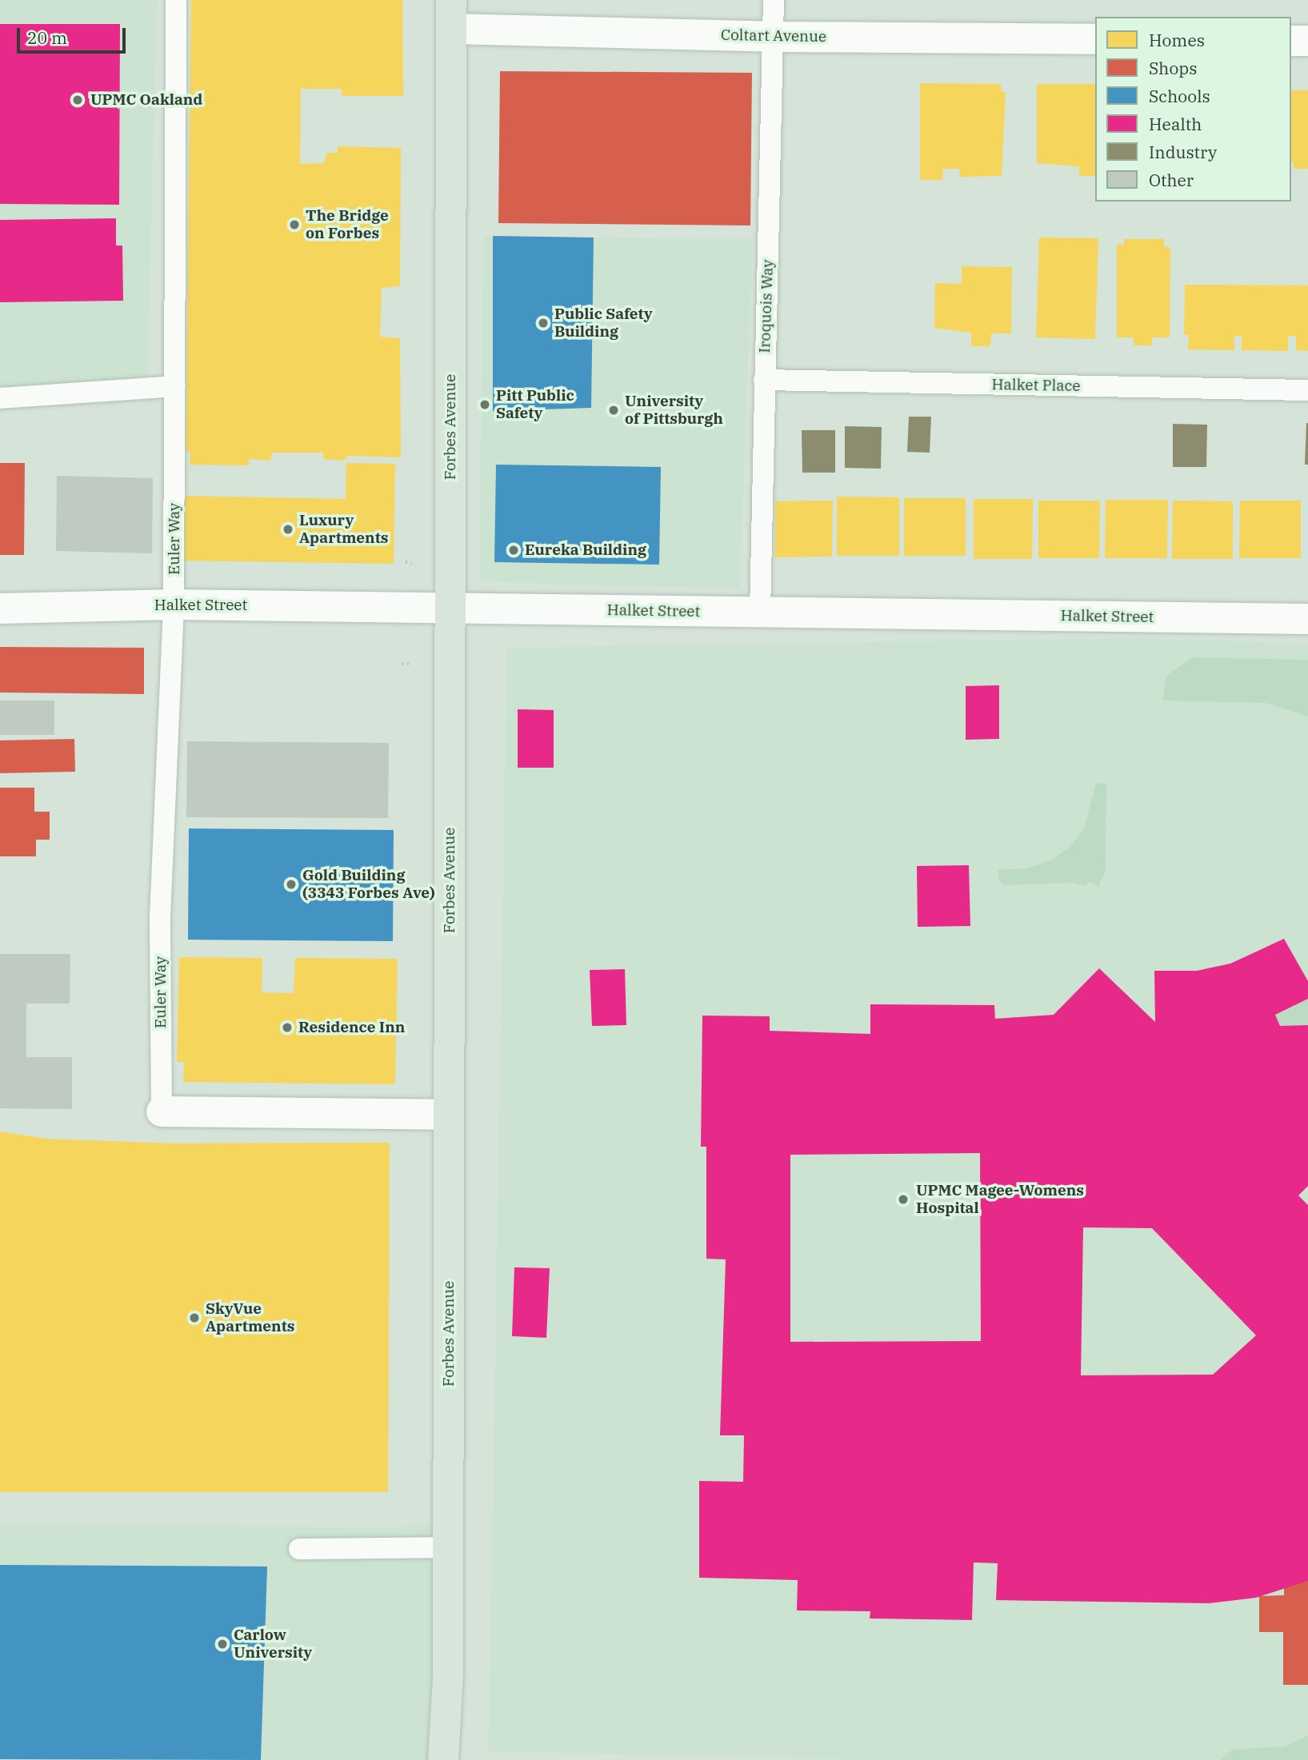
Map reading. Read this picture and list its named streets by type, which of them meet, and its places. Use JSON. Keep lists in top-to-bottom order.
{
  "streets": {
    "highway": ["Forbes Avenue"],
    "street": ["Coltart Avenue", "Halket Street"],
    "lane": ["Iroquois Way", "Halket Place", "Euler Way"]
  },
  "crossings": [
    ["Coltart Avenue", "Iroquois Way"],
    ["Coltart Avenue", "Forbes Avenue"],
    ["Iroquois Way", "Halket Place"],
    ["Iroquois Way", "Halket Street"],
    ["Forbes Avenue", "Halket Street"],
    ["Euler Way", "Halket Street"]
  ],
  "places": [
    "UPMC Oakland",
    "The Bridge on Forbes",
    "Public Safety Building",
    "Pitt Public Safety",
    "University of Pittsburgh",
    "Luxury Apartments",
    "Eureka Building",
    "Gold Building (3343 Forbes Ave)",
    "Residence Inn",
    "UPMC Magee-Womens Hospital",
    "SkyVue Apartments",
    "Carlow University"
  ],
  "legend": [
    "Homes",
    "Shops",
    "Schools",
    "Health",
    "Industry",
    "Other"
  ],
  "scale_bar": "20 m"
}
